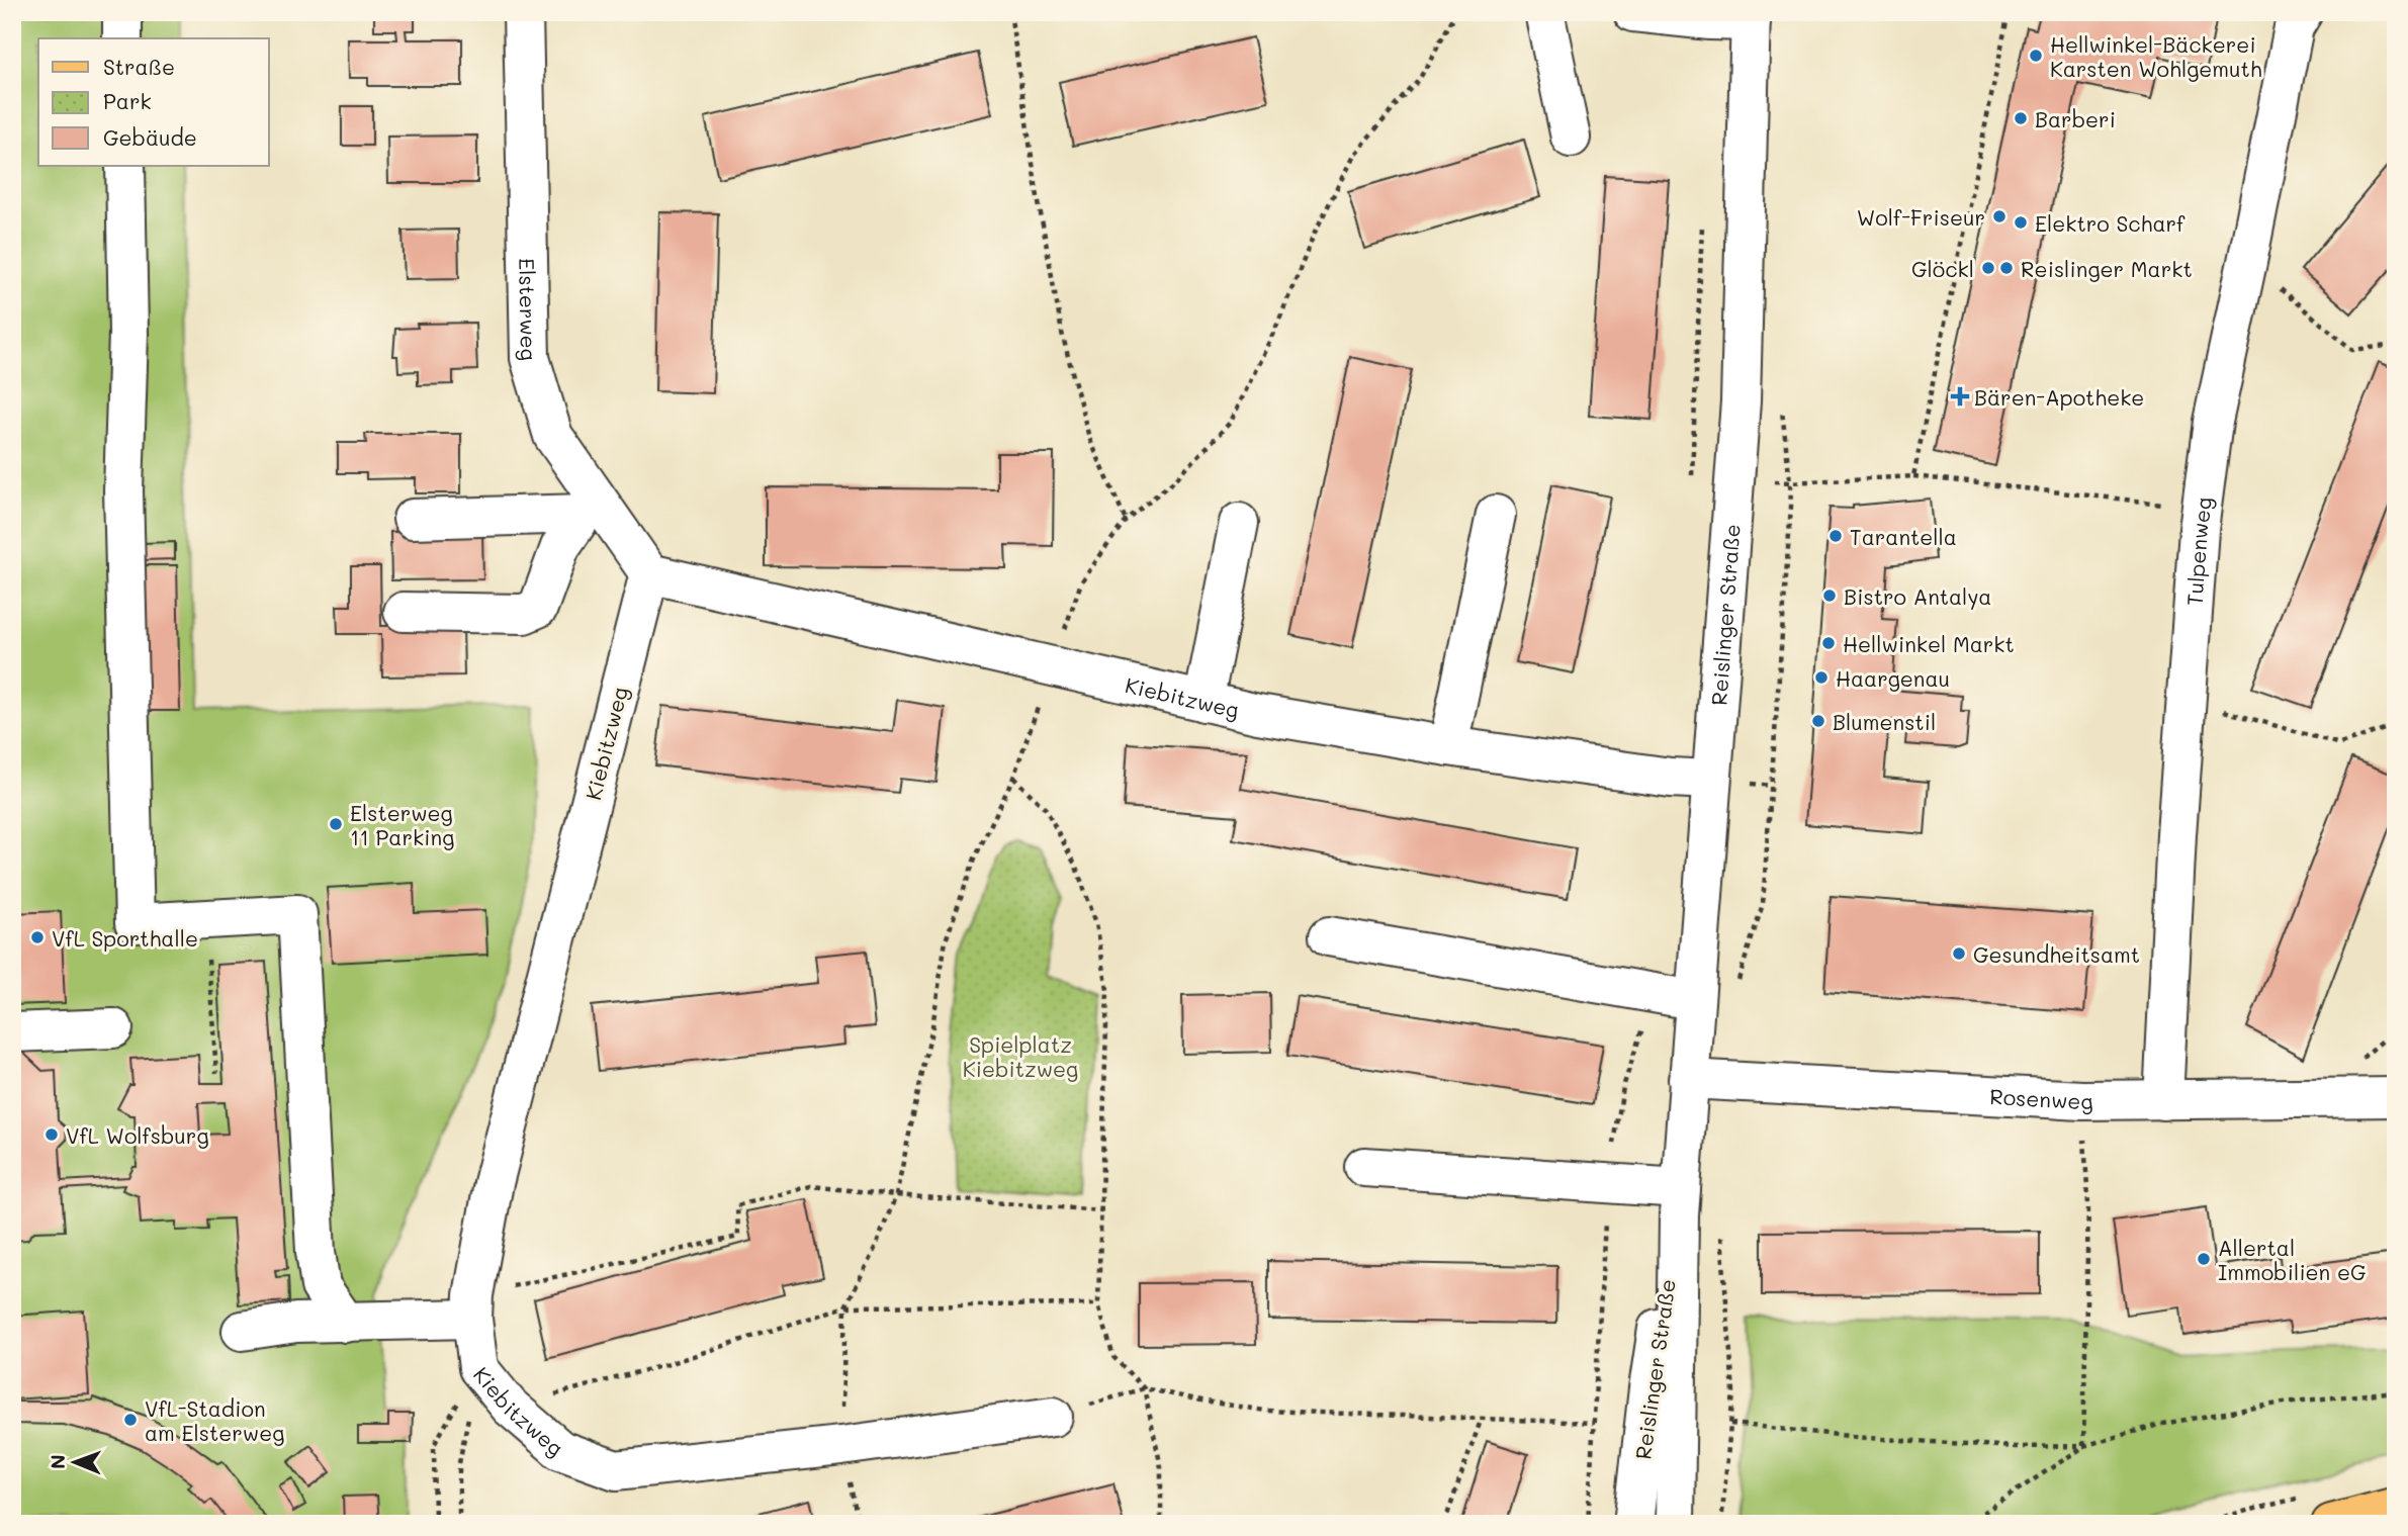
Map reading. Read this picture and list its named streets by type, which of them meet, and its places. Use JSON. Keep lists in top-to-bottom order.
{
  "streets": {
    "street": [
      "Elsterweg",
      "Tulpenweg",
      "Reislinger Straße",
      "Kiebitzweg",
      "Rosenweg"
    ]
  },
  "crossings": [
    ["Elsterweg", "Kiebitzweg"],
    ["Tulpenweg", "Rosenweg"],
    ["Reislinger Straße", "Kiebitzweg"],
    ["Reislinger Straße", "Rosenweg"]
  ],
  "parks": ["Spielplatz Kiebitzweg"],
  "places": {
    "other": [
      "Hellwinkel-Bäckerei Karsten Wohlgemuth",
      "Barberi",
      "Wolf-Friseur",
      "Elektro Scharf",
      "Glöckl",
      "Reislinger Markt",
      "Tarantella",
      "Bistro Antalya",
      "Hellwinkel Markt",
      "Haargenau",
      "Blumenstil",
      "Elsterweg 11 Parking",
      "VfL Sporthalle",
      "Gesundheitsamt",
      "VfL Wolfsburg",
      "Allertal Immobilien eG",
      "VfL-Stadion am Elsterweg"
    ],
    "health": ["Bären-Apotheke"]
  },
  "legend": ["Straße", "Park", "Gebäude"],
  "north": "left"
}
